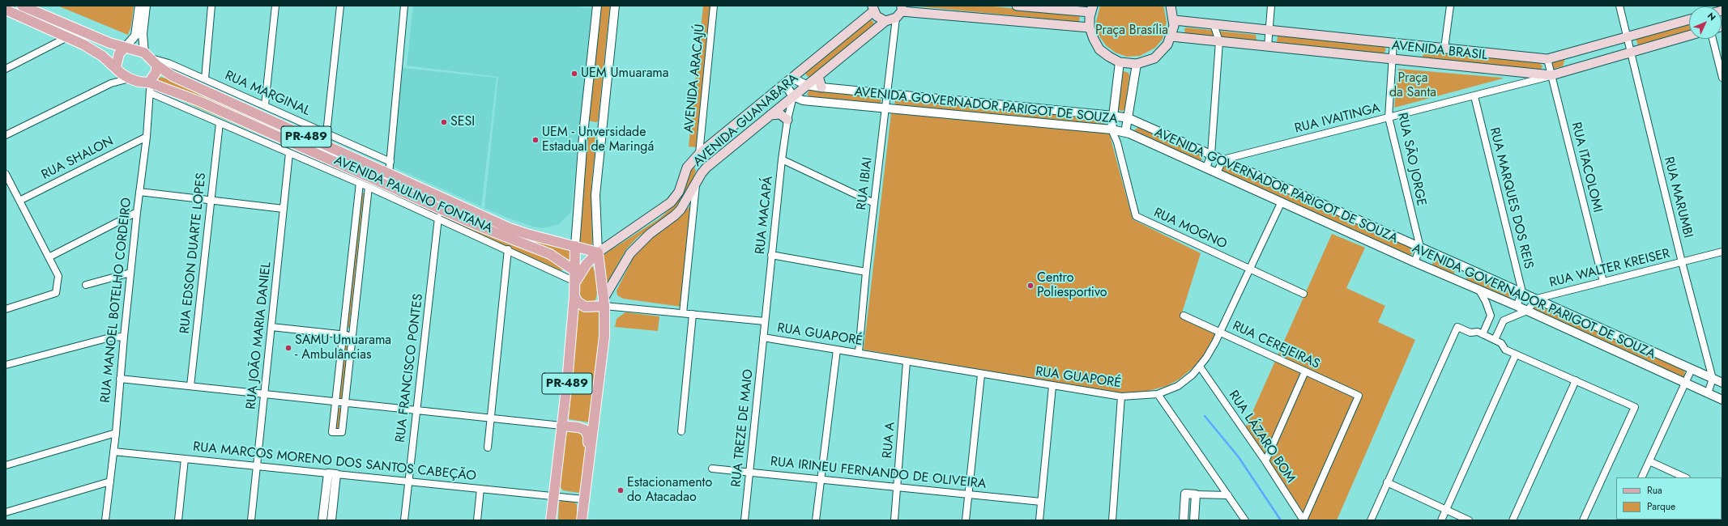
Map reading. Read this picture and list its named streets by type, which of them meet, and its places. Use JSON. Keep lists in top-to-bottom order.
{
  "streets": {
    "main road": ["AVENIDA BRASIL", "AVENIDA GUANABARA", "PR-489"],
    "street": [
      "AVENIDA ARACAJÚ",
      "RUA MARGINAL",
      "AVENIDA GOVERNADOR PARIGOT DE SOUZA",
      "RUA IVAITINGA",
      "RUA SHALON",
      "RUA SÃO JORGE",
      "RUA ITACOLOMI",
      "RUA IBIAI",
      "AVENIDA PAULINO FONTANA",
      "RUA MARUMBI",
      "RUA MARQUES DOS REIS",
      "RUA MACAPÁ",
      "RUA MOGNO",
      "RUA EDSON DUARTE LOPES",
      "RUA WALTER KREISER",
      "RUA MANOEL BOTELHO CORDEIRO",
      "RUA GUAPORÉ",
      "RUA JOÃO MARIA DANIEL",
      "RUA CEREJEIRAS",
      "RUA FRANCISCO PONTES",
      "RUA TREZE DE MAIO",
      "RUA LÁZARO BOM",
      "RUA A",
      "RUA MARCOS MORENO DOS SANTOS CABEÇÃO",
      "RUA IRINEU FERNANDO DE OLIVEIRA"
    ]
  },
  "crossings": [
    ["AVENIDA BRASIL", "RUA IVAITINGA"],
    ["AVENIDA BRASIL", "RUA SÃO JORGE"],
    ["AVENIDA BRASIL", "RUA ITACOLOMI"],
    ["AVENIDA BRASIL", "RUA MARUMBI"],
    ["AVENIDA ARACAJÚ", "AVENIDA GUANABARA"],
    ["RUA MARGINAL", "PR-489"],
    ["AVENIDA GOVERNADOR PARIGOT DE SOUZA", "RUA IVAITINGA"],
    ["AVENIDA GOVERNADOR PARIGOT DE SOUZA", "AVENIDA GUANABARA"],
    ["AVENIDA GOVERNADOR PARIGOT DE SOUZA", "RUA SÃO JORGE"],
    ["AVENIDA GOVERNADOR PARIGOT DE SOUZA", "RUA IBIAI"],
    ["AVENIDA GOVERNADOR PARIGOT DE SOUZA", "RUA MARUMBI"],
    ["AVENIDA GOVERNADOR PARIGOT DE SOUZA", "RUA MARQUES DOS REIS"],
    ["AVENIDA GOVERNADOR PARIGOT DE SOUZA", "RUA MACAPÁ"],
    ["AVENIDA GOVERNADOR PARIGOT DE SOUZA", "RUA MOGNO"],
    ["AVENIDA GOVERNADOR PARIGOT DE SOUZA", "RUA WALTER KREISER"],
    ["AVENIDA GOVERNADOR PARIGOT DE SOUZA", "RUA GUAPORÉ"],
    ["RUA IVAITINGA", "RUA SÃO JORGE"],
    ["RUA IVAITINGA", "RUA ITACOLOMI"],
    ["RUA IVAITINGA", "RUA MARQUES DOS REIS"],
    ["AVENIDA GUANABARA", "PR-489"],
    ["AVENIDA GUANABARA", "RUA MACAPÁ"],
    ["AVENIDA GUANABARA", "RUA GUAPORÉ"],
    ["PR-489", "AVENIDA PAULINO FONTANA"],
    ["PR-489", "RUA MANOEL BOTELHO CORDEIRO"],
    ["PR-489", "RUA GUAPORÉ"],
    ["PR-489", "RUA MARCOS MORENO DOS SANTOS CABEÇÃO"],
    ["RUA SHALON", "RUA MANOEL BOTELHO CORDEIRO"],
    ["RUA ITACOLOMI", "RUA WALTER KREISER"],
    ["RUA IBIAI", "RUA GUAPORÉ"],
    ["AVENIDA PAULINO FONTANA", "RUA EDSON DUARTE LOPES"],
    ["AVENIDA PAULINO FONTANA", "RUA MANOEL BOTELHO CORDEIRO"],
    ["AVENIDA PAULINO FONTANA", "RUA JOÃO MARIA DANIEL"],
    ["AVENIDA PAULINO FONTANA", "RUA FRANCISCO PONTES"],
    ["RUA MARUMBI", "RUA WALTER KREISER"],
    ["RUA MACAPÁ", "RUA GUAPORÉ"],
    ["RUA MACAPÁ", "RUA TREZE DE MAIO"],
    ["RUA MOGNO", "RUA GUAPORÉ"],
    ["RUA MANOEL BOTELHO CORDEIRO", "RUA MARCOS MORENO DOS SANTOS CABEÇÃO"],
    ["RUA GUAPORÉ", "RUA CEREJEIRAS"],
    ["RUA GUAPORÉ", "RUA TREZE DE MAIO"],
    ["RUA GUAPORÉ", "RUA LÁZARO BOM"],
    ["RUA GUAPORÉ", "RUA A"],
    ["RUA JOÃO MARIA DANIEL", "RUA MARCOS MORENO DOS SANTOS CABEÇÃO"],
    ["RUA CEREJEIRAS", "RUA LÁZARO BOM"],
    ["RUA FRANCISCO PONTES", "RUA MARCOS MORENO DOS SANTOS CABEÇÃO"],
    ["RUA TREZE DE MAIO", "RUA IRINEU FERNANDO DE OLIVEIRA"],
    ["RUA A", "RUA IRINEU FERNANDO DE OLIVEIRA"]
  ],
  "parks": ["Praça Brasília", "Praça da Santa"],
  "places": [
    "UEM Umuarama",
    "SESI",
    "UEM - Unversidade Estadual de Maringá",
    "Centro Poliesportivo",
    "SAMU Umuarama - Ambulâncias",
    "Estacionamento do Atacadao"
  ],
  "legend": ["Rua", "Parque"],
  "north": "top right"
}
